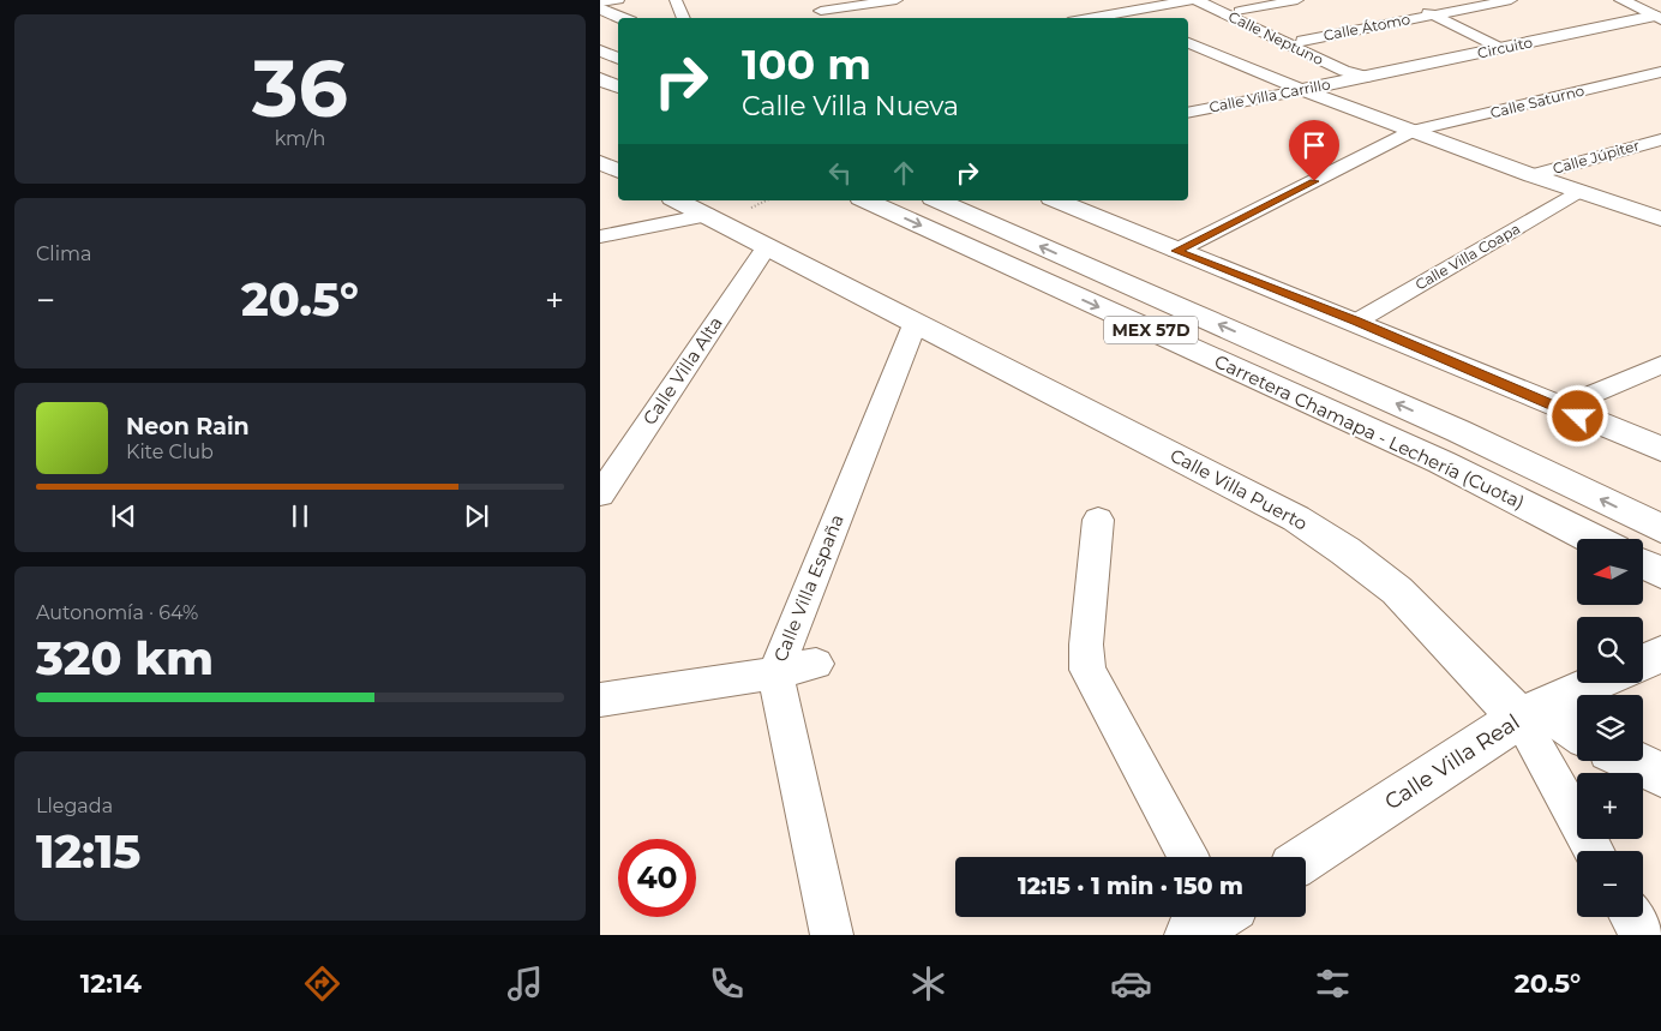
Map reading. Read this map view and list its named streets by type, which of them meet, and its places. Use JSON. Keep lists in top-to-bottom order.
{
  "streets": {
    "main road": [
      "Circuito",
      "Calle Villa Carrillo",
      "MEX 57D",
      "Carretera Chamapa - Lechería (Cuota)",
      "Calle Villa Puerto",
      "Calle Villa Real"
    ],
    "street": [
      "Calle Átomo",
      "Calle Neptuno",
      "Calle Saturno",
      "Calle Júpiter",
      "Calle Villa Coapa",
      "Calle Villa Alta",
      "Calle Villa España"
    ]
  },
  "crossings": [
    ["Calle Átomo", "Calle Neptuno"],
    ["Calle Neptuno", "Circuito"],
    ["Calle Neptuno", "Calle Villa Carrillo"],
    ["Circuito", "Calle Villa Carrillo"],
    ["Calle Villa Alta", "Calle Villa Puerto"],
    ["Calle Villa Puerto", "Calle Villa España"],
    ["Calle Villa Puerto", "Calle Villa Real"]
  ],
  "north": "left",
  "page": {
    "tile": [
      ["36", "km/h"],
      "Clima",
      ["Autonomía · 64%", "320 km"],
      ["Llegada", "12:15"]
    ],
    "turn": ["100 m", "Calle Villa Nueva"],
    "heat": ["−", "20.5°", "+"],
    "song": ["Neon Rain", "Kite Club"],
    "map_buttons": ["+", "−"],
    "limit": "40",
    "trip": "12:15 · 1 min · 150 m",
    "tabs": ["12:14", "20.5°"]
  }
}
